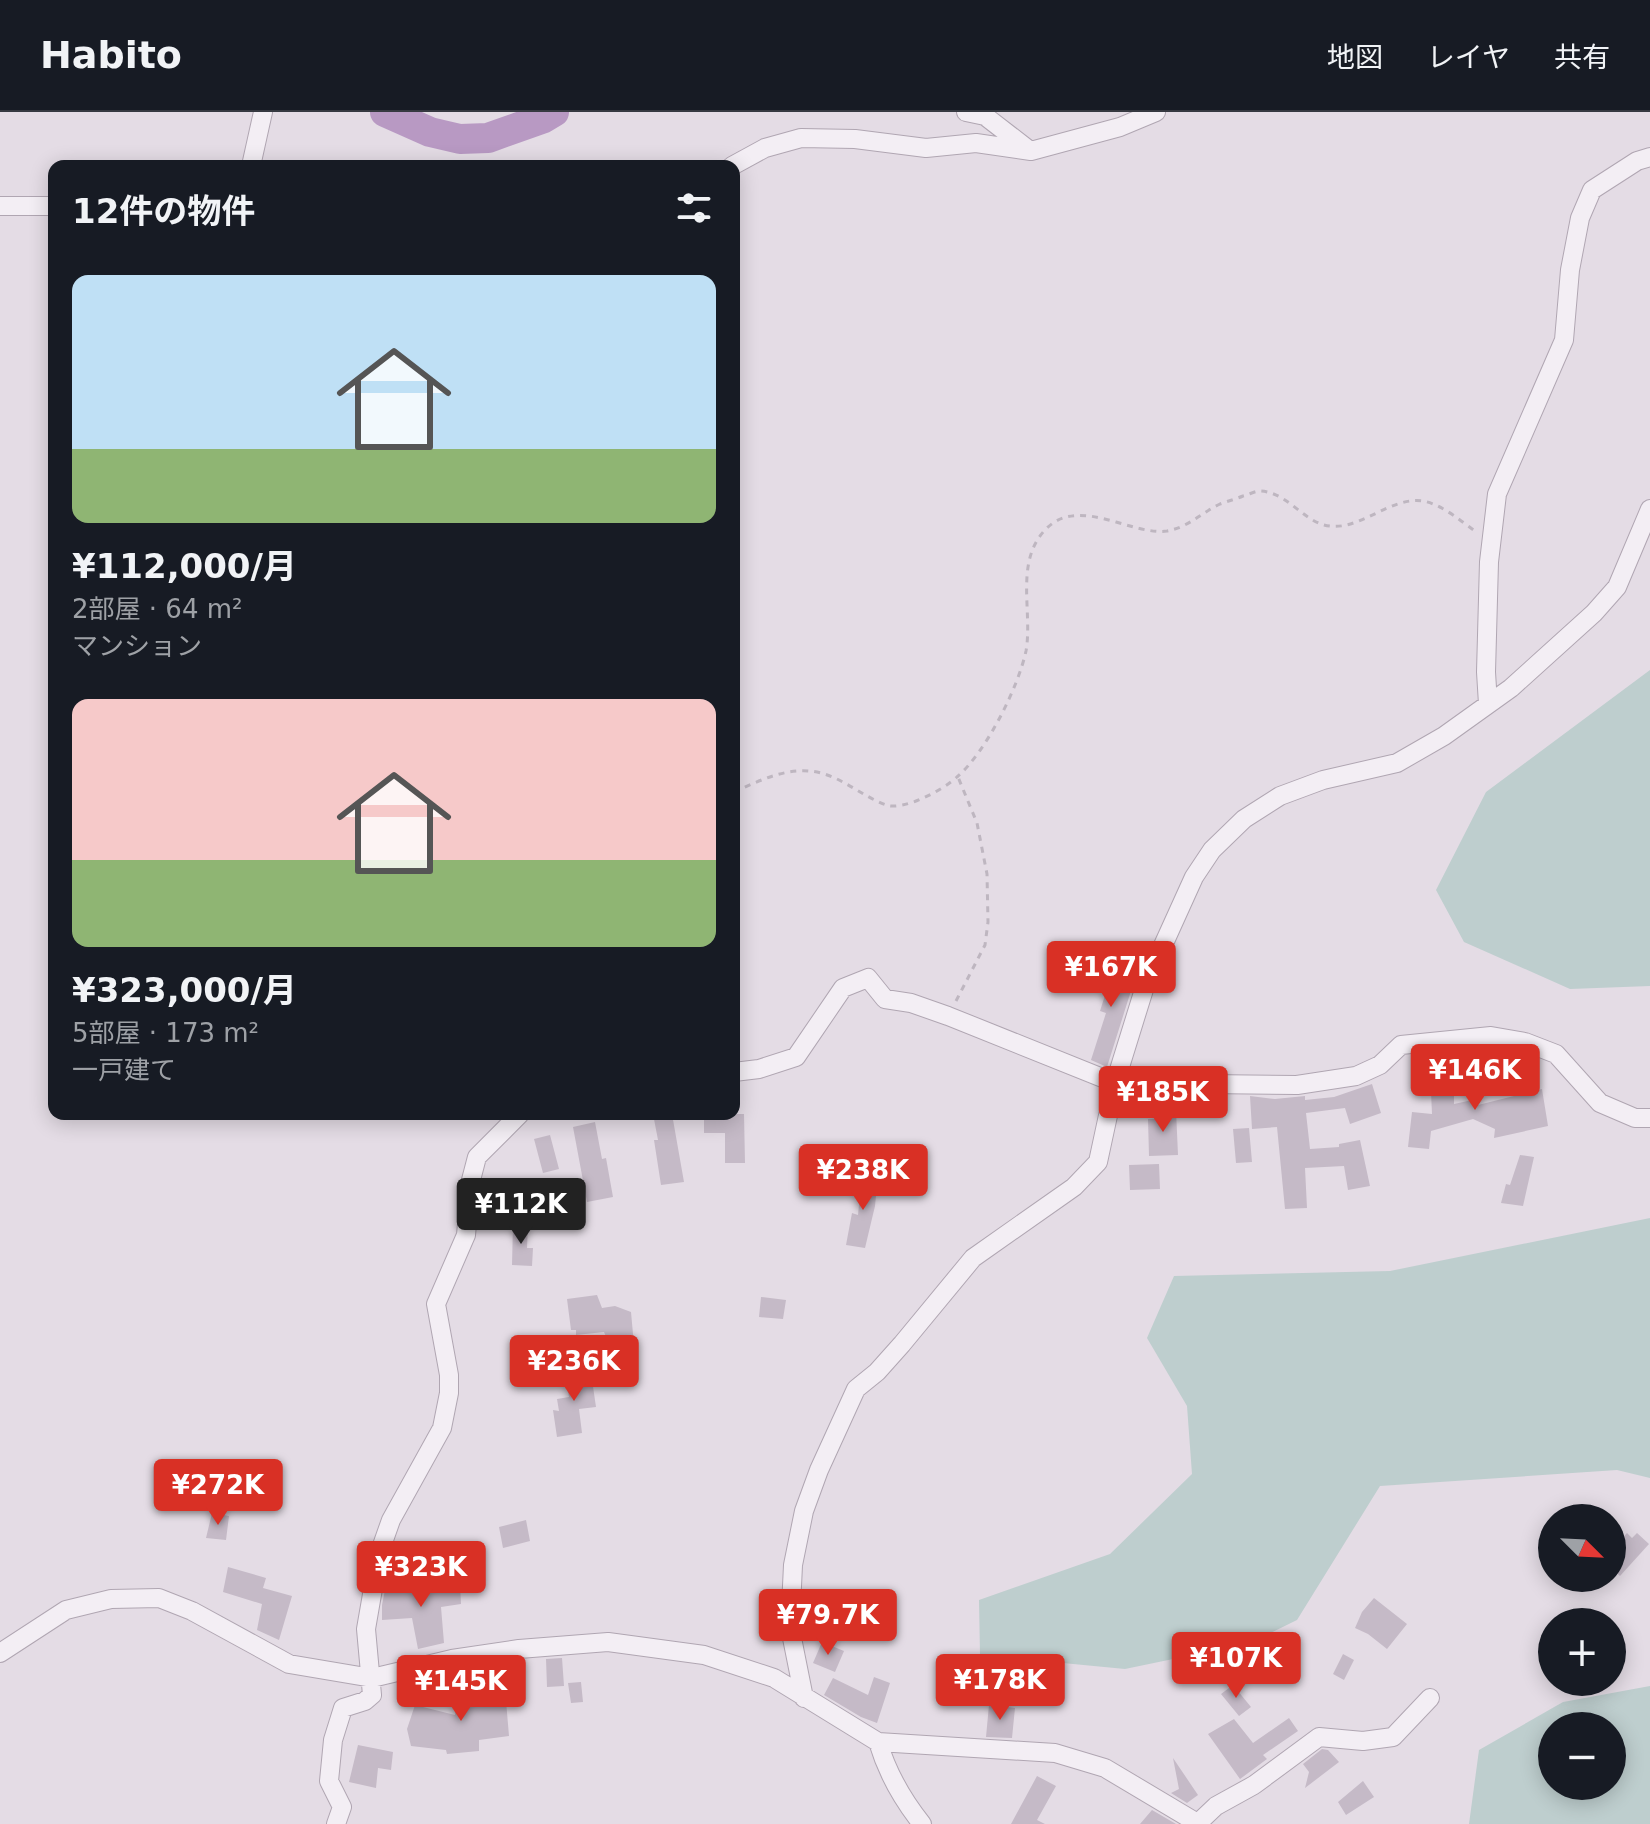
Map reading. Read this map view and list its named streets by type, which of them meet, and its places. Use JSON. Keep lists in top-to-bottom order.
{
  "north": "bottom right",
  "page": {
    "header": "Habito",
    "nav": ["地図", "レイヤ", "共有"],
    "heading": "12件の物件",
    "list": [
      {
        "name": "¥112,000/月",
        "note": "2部屋 · 64 m² · マンション"
      },
      {
        "name": "¥323,000/月",
        "note": "5部屋 · 173 m² · 一戸建て"
      }
    ],
    "price": [
      "¥167K",
      "¥146K",
      "¥185K",
      "¥238K",
      "¥112K",
      "¥236K",
      "¥272K",
      "¥323K",
      "¥79.7K",
      "¥107K",
      "¥178K",
      "¥145K"
    ],
    "map_buttons": ["+", "−"]
  }
}
